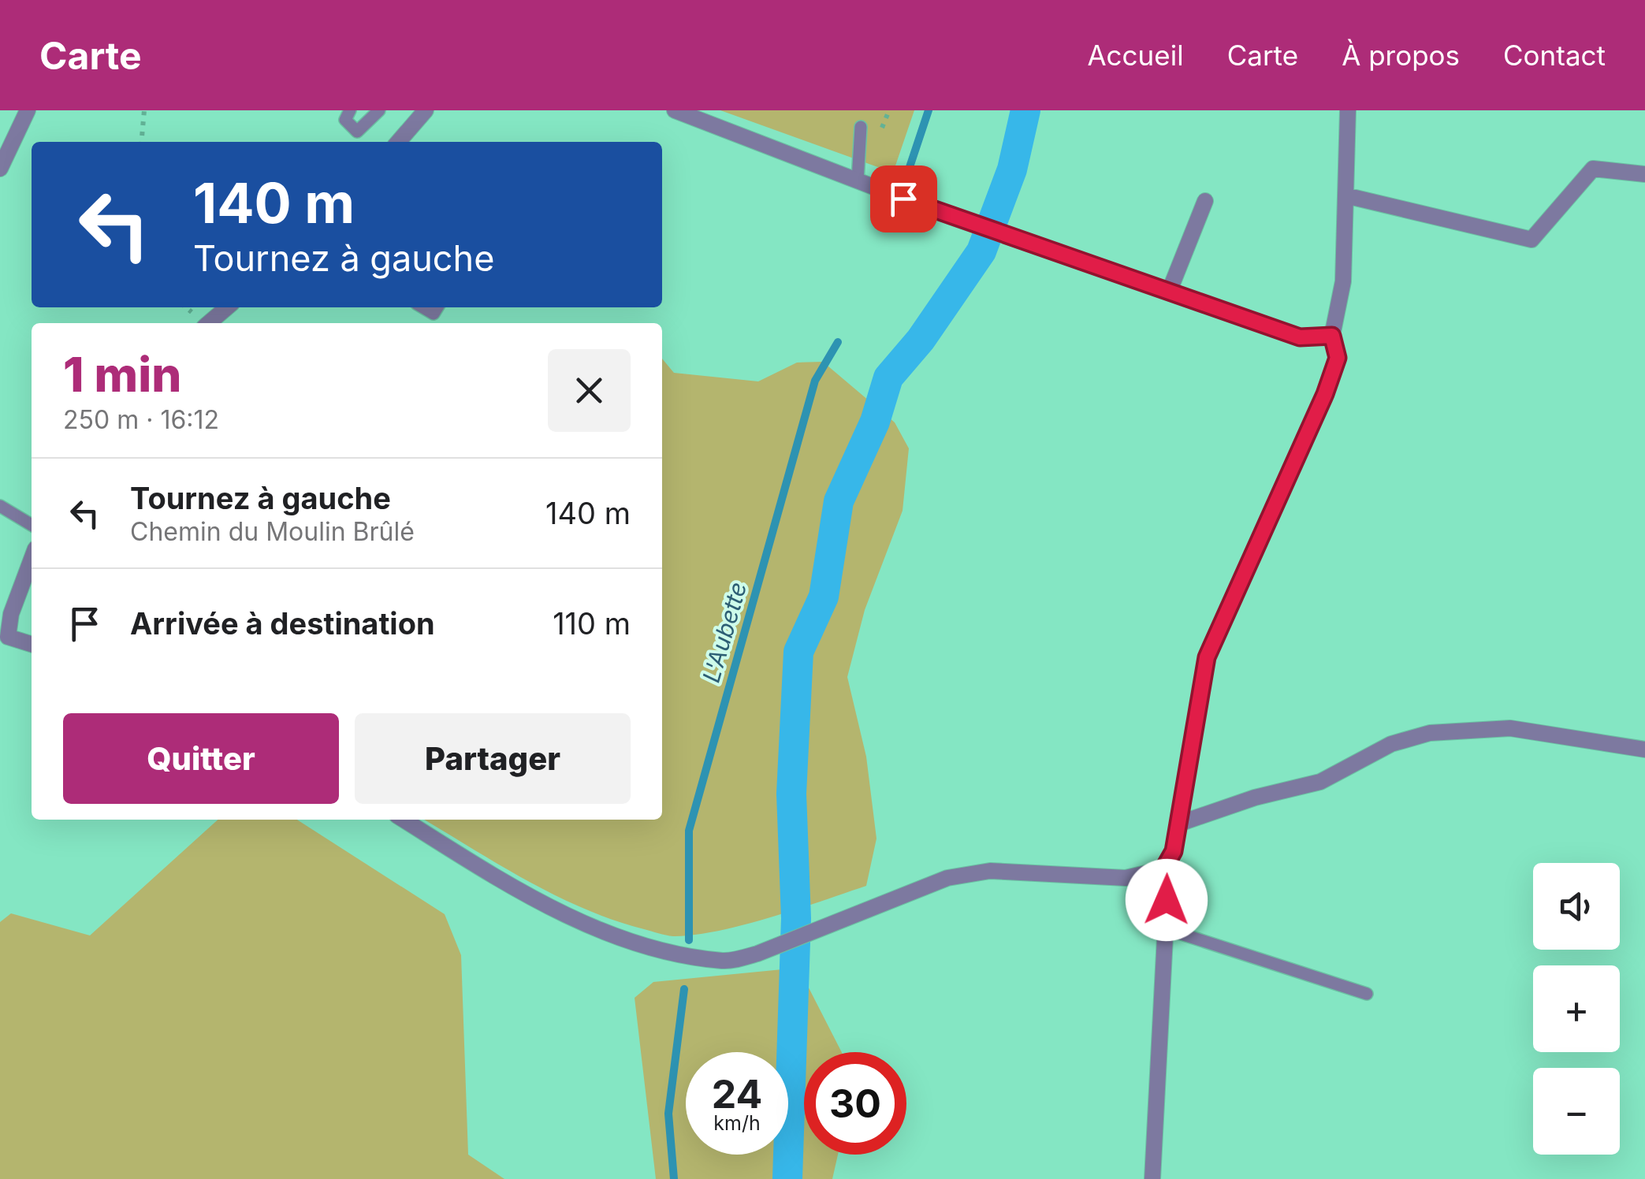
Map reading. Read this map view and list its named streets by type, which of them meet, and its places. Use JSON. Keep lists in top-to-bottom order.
{
  "water": ["L'Aubette"],
  "page": {
    "header": "Carte",
    "nav": [
      "Accueil",
      "Carte",
      "À propos",
      "Contact"
    ],
    "turn": ["140 m", "Tournez à gauche"],
    "heading": ["1 min", "250 m · 16:12"],
    "list": [
      {
        "name": "Tournez à gauche",
        "note": "Chemin du Moulin Brûlé",
        "value": "140 m"
      },
      {
        "name": "Arrivée à destination",
        "value": "110 m"
      }
    ],
    "buttons": ["Quitter", "Partager"],
    "map_buttons": ["+", "−"],
    "speed": "24 km/h",
    "limit": "30"
  }
}
